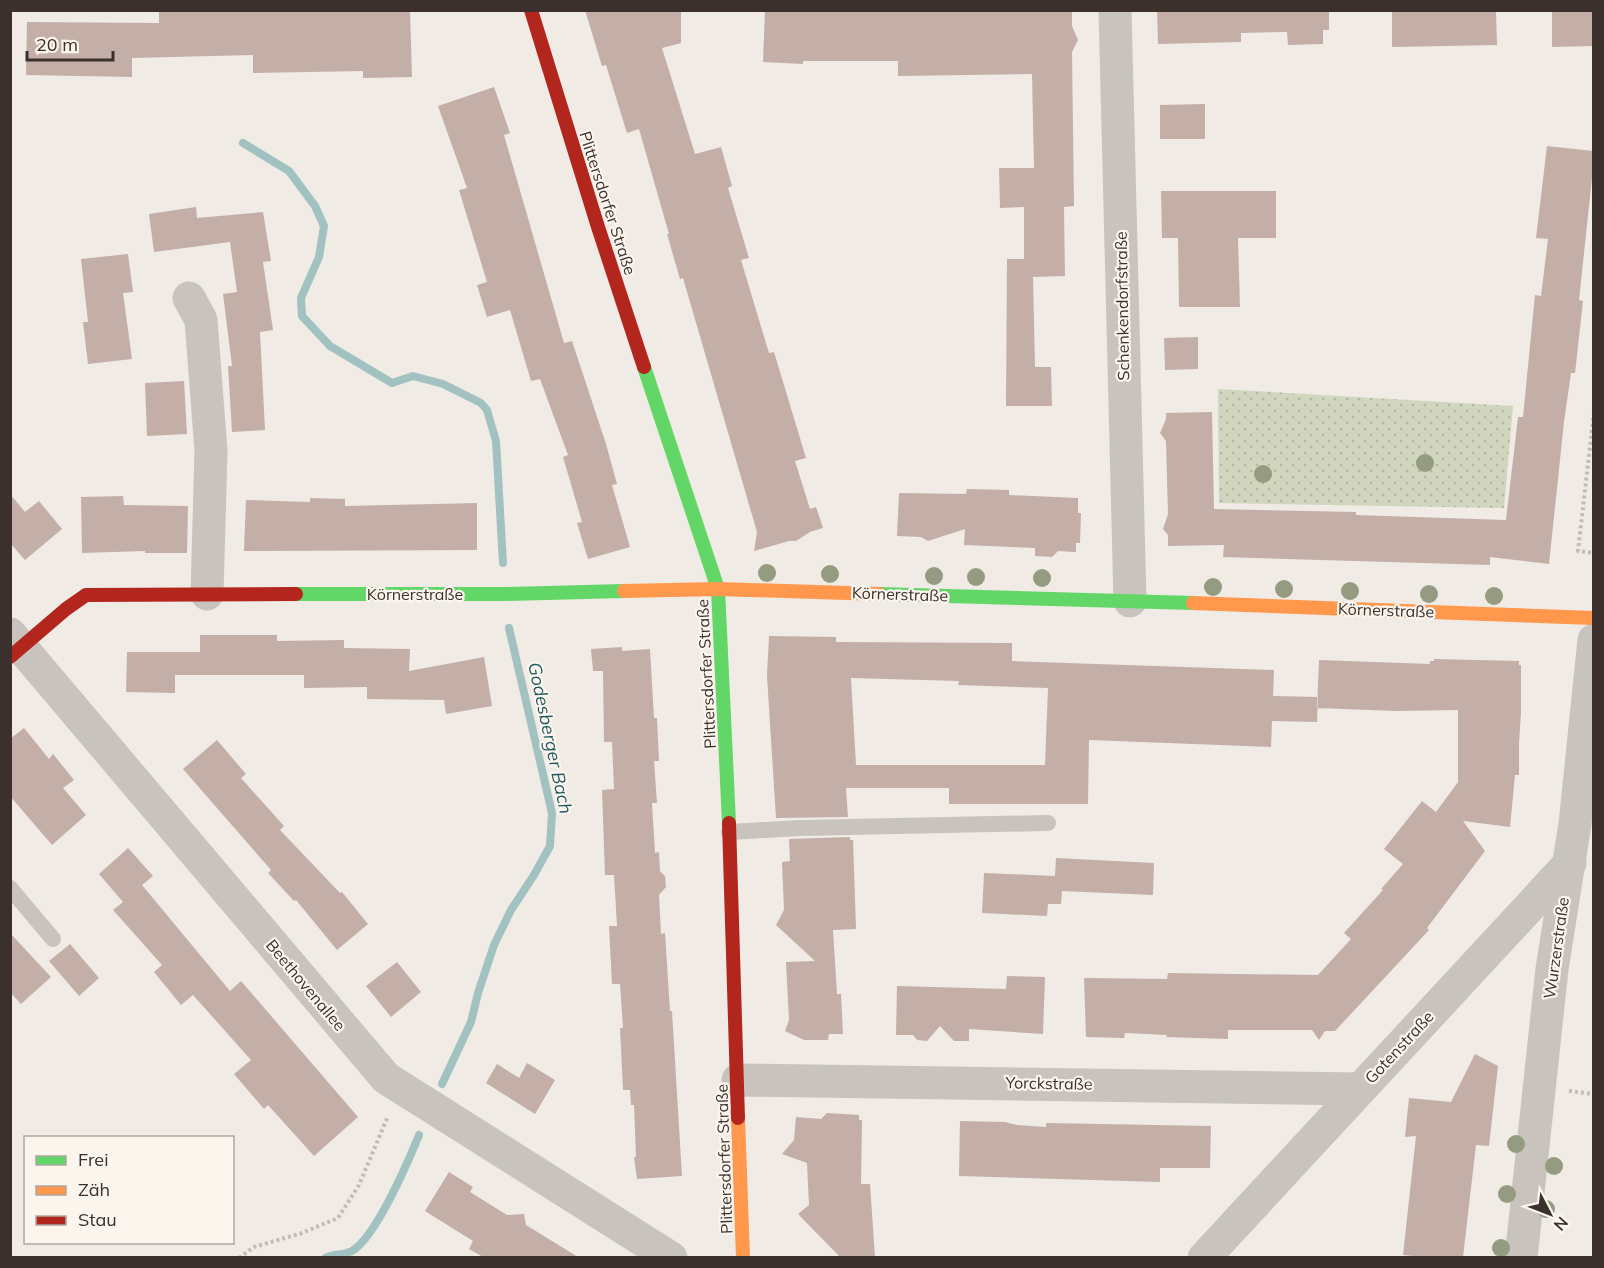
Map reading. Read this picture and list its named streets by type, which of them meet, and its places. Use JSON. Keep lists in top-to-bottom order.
{
  "streets": {
    "street": [
      "Plittersdorfer Straße",
      "Schenkendorfstraße",
      "Körnerstraße",
      "Wurzerstraße",
      "Beethovenallee",
      "Gotenstraße",
      "Yorckstraße"
    ]
  },
  "crossings": [
    ["Plittersdorfer Straße", "Körnerstraße"],
    ["Plittersdorfer Straße", "Yorckstraße"],
    ["Schenkendorfstraße", "Körnerstraße"],
    ["Körnerstraße", "Beethovenallee"],
    ["Wurzerstraße", "Gotenstraße"],
    ["Gotenstraße", "Yorckstraße"]
  ],
  "water": ["Godesberger Bach"],
  "legend": ["Frei", "Zäh", "Stau"],
  "scale_bar": "20 m",
  "north": "bottom right"
}
